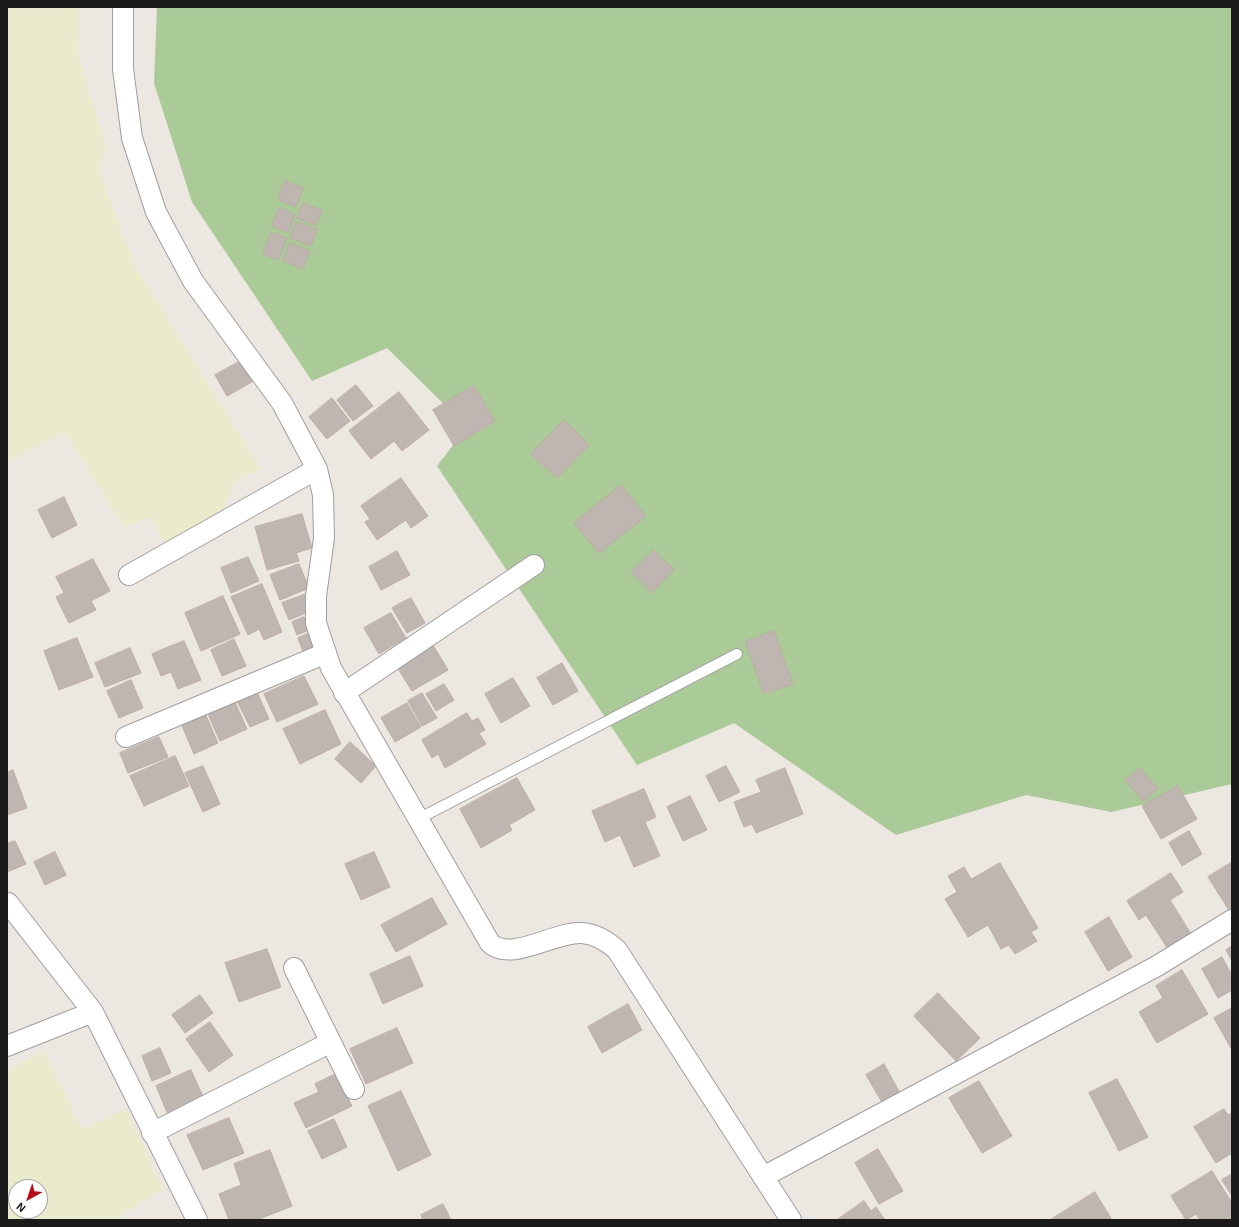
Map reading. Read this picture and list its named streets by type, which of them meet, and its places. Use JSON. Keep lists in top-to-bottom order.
{
  "north": "bottom left"
}
